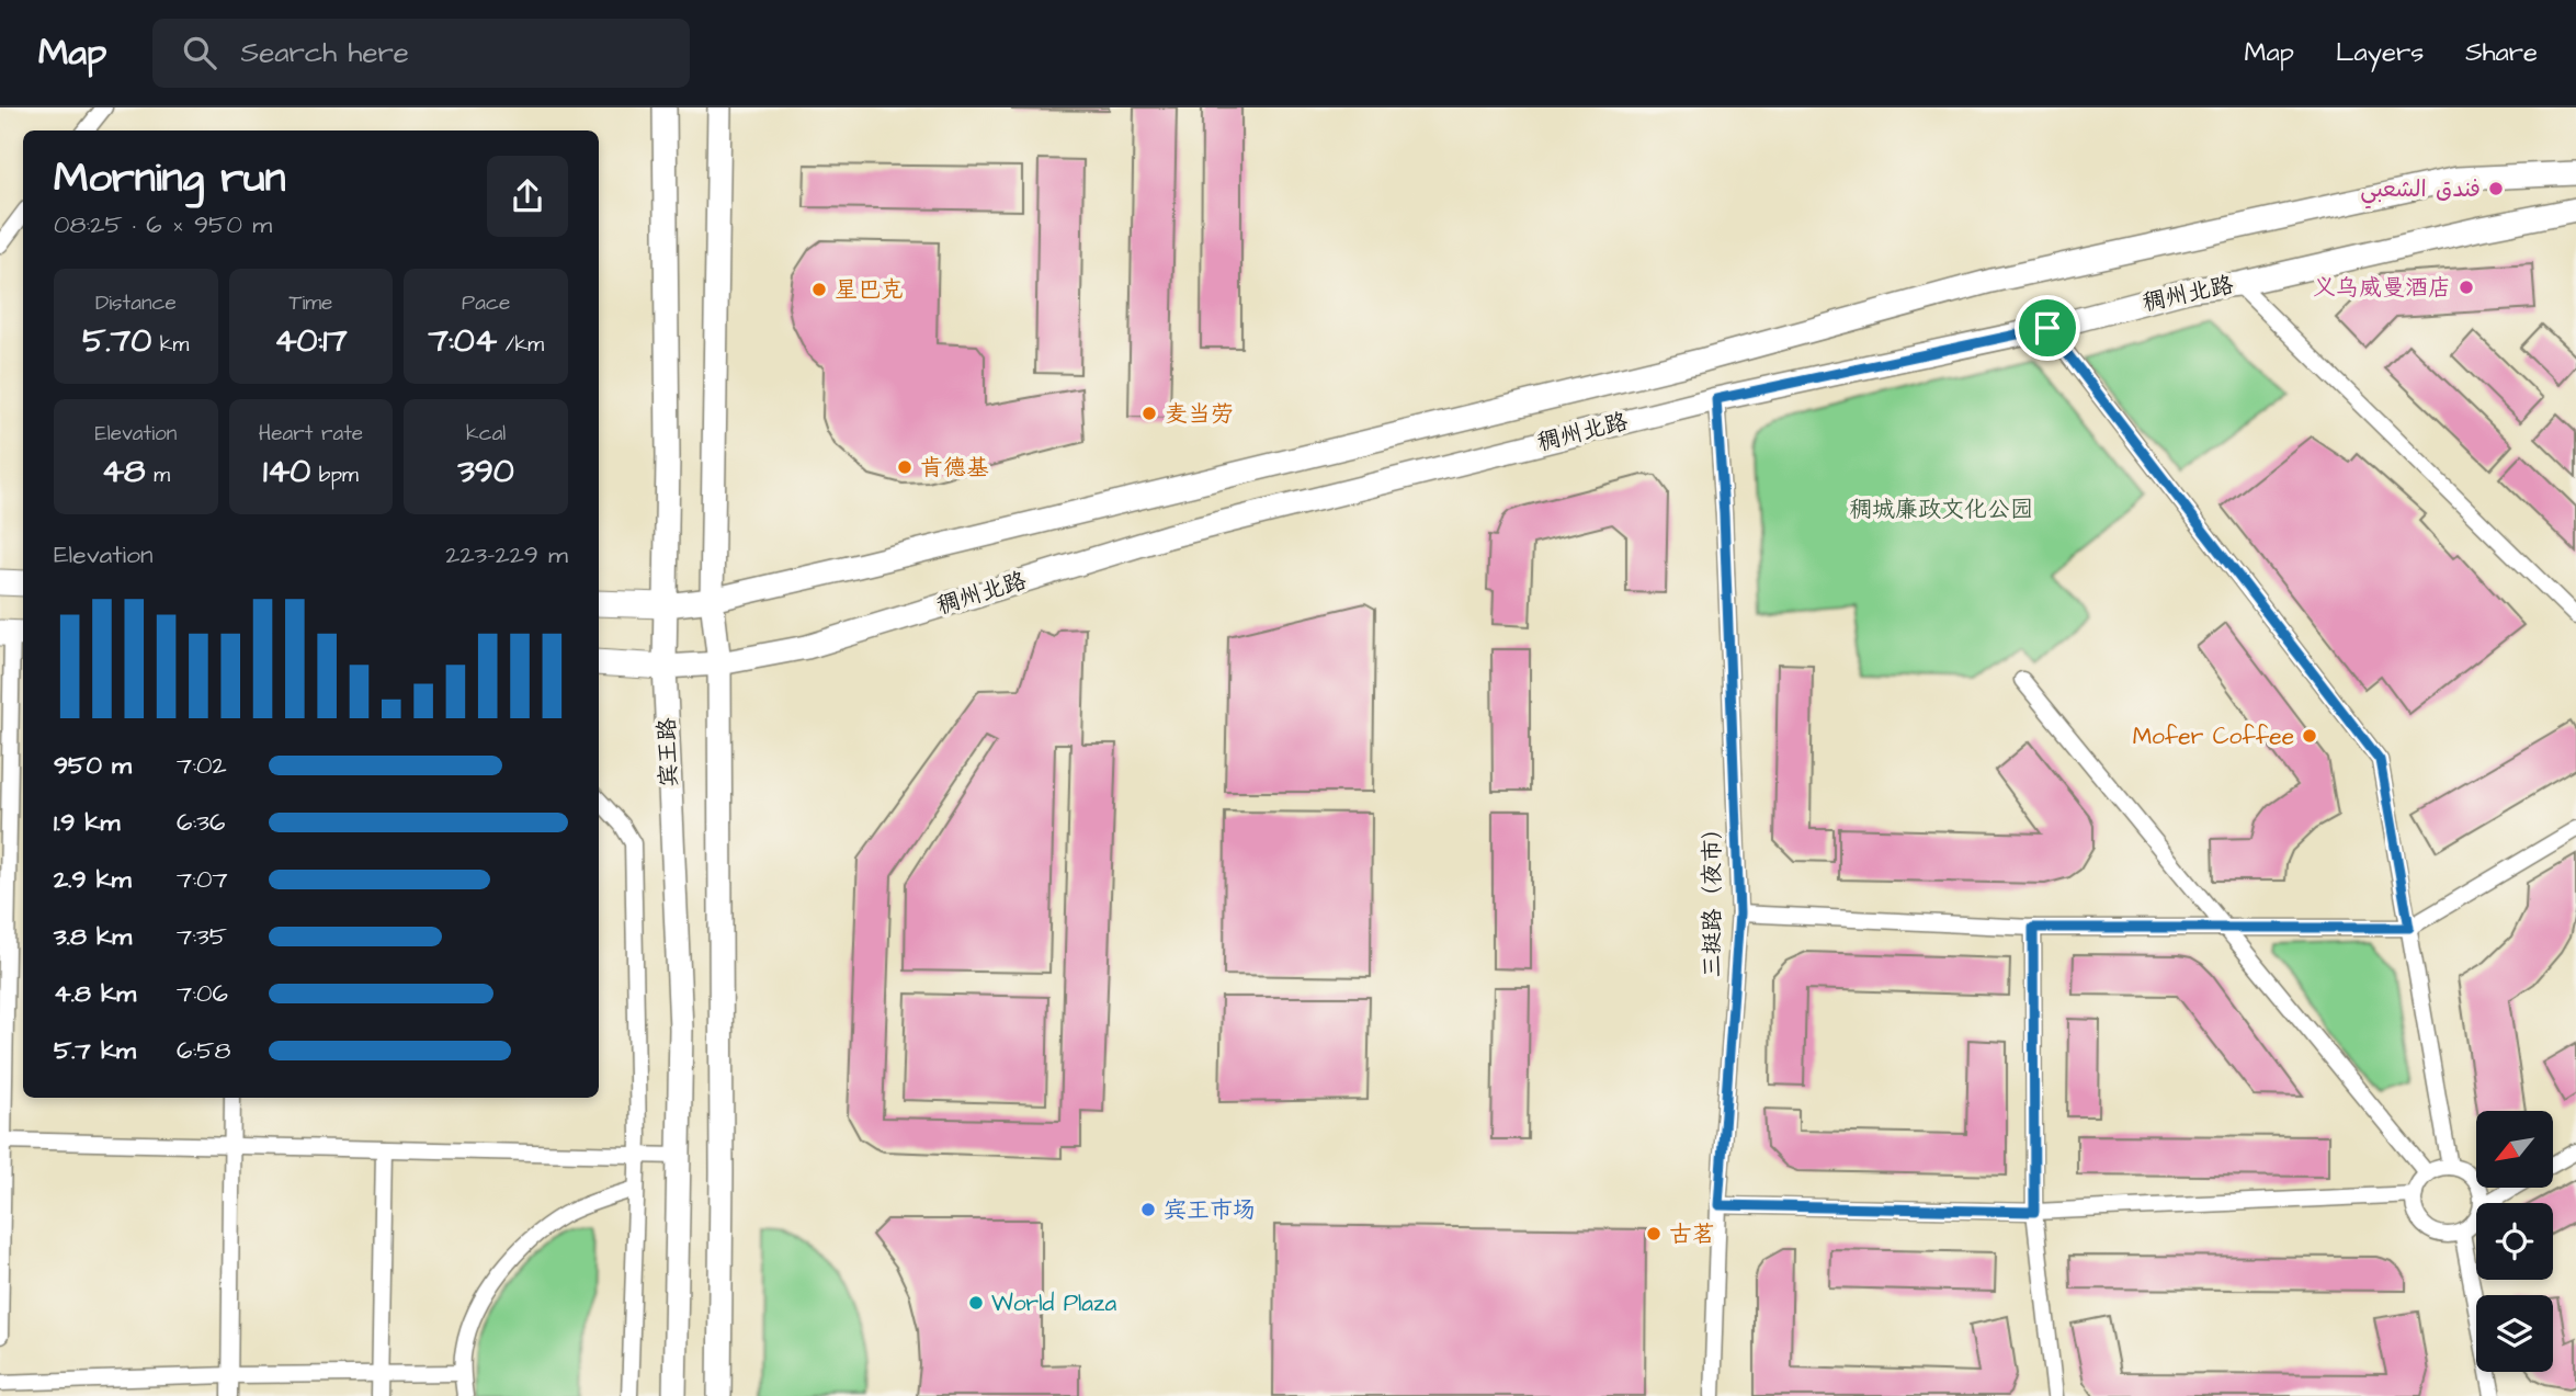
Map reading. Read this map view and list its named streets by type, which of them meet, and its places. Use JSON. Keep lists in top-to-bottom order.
{
  "streets": {
    "main road": ["稠州北路", "宾王路"],
    "street": ["三挺路（夜市）"]
  },
  "crossings": [
    ["稠州北路", "宾王路"],
    ["稠州北路", "三挺路（夜市）"]
  ],
  "parks": ["稠城廉政文化公园"],
  "places": [
    "فندق الشعبي",
    "义乌威曼酒店",
    "星巴克",
    "麦当劳",
    "肯德基",
    "Mofer Coffee",
    "宾王市场",
    "古茗",
    "World Plaza"
  ],
  "north": "bottom left",
  "page": {
    "header": "Map",
    "search": "Search here",
    "nav": ["Map", "Layers", "Share"],
    "heading": ["Morning run", "08:25 · 6 × 950 m"],
    "stats": [
      ["Distance", "5.70 km"],
      ["Time", "40:17"],
      ["Pace", "7:04 /km"],
      ["Elevation", "48 m"],
      ["Heart rate", "140 bpm"],
      ["kcal", "390"]
    ],
    "chart": ["Elevation", "223–229 m"],
    "list": [
      {
        "name": "950 m",
        "note": "7:02"
      },
      {
        "name": "1.9 km",
        "note": "6:36"
      },
      {
        "name": "2.9 km",
        "note": "7:07"
      },
      {
        "name": "3.8 km",
        "note": "7:35"
      },
      {
        "name": "4.8 km",
        "note": "7:06"
      },
      {
        "name": "5.7 km",
        "note": "6:58"
      }
    ]
  }
}
